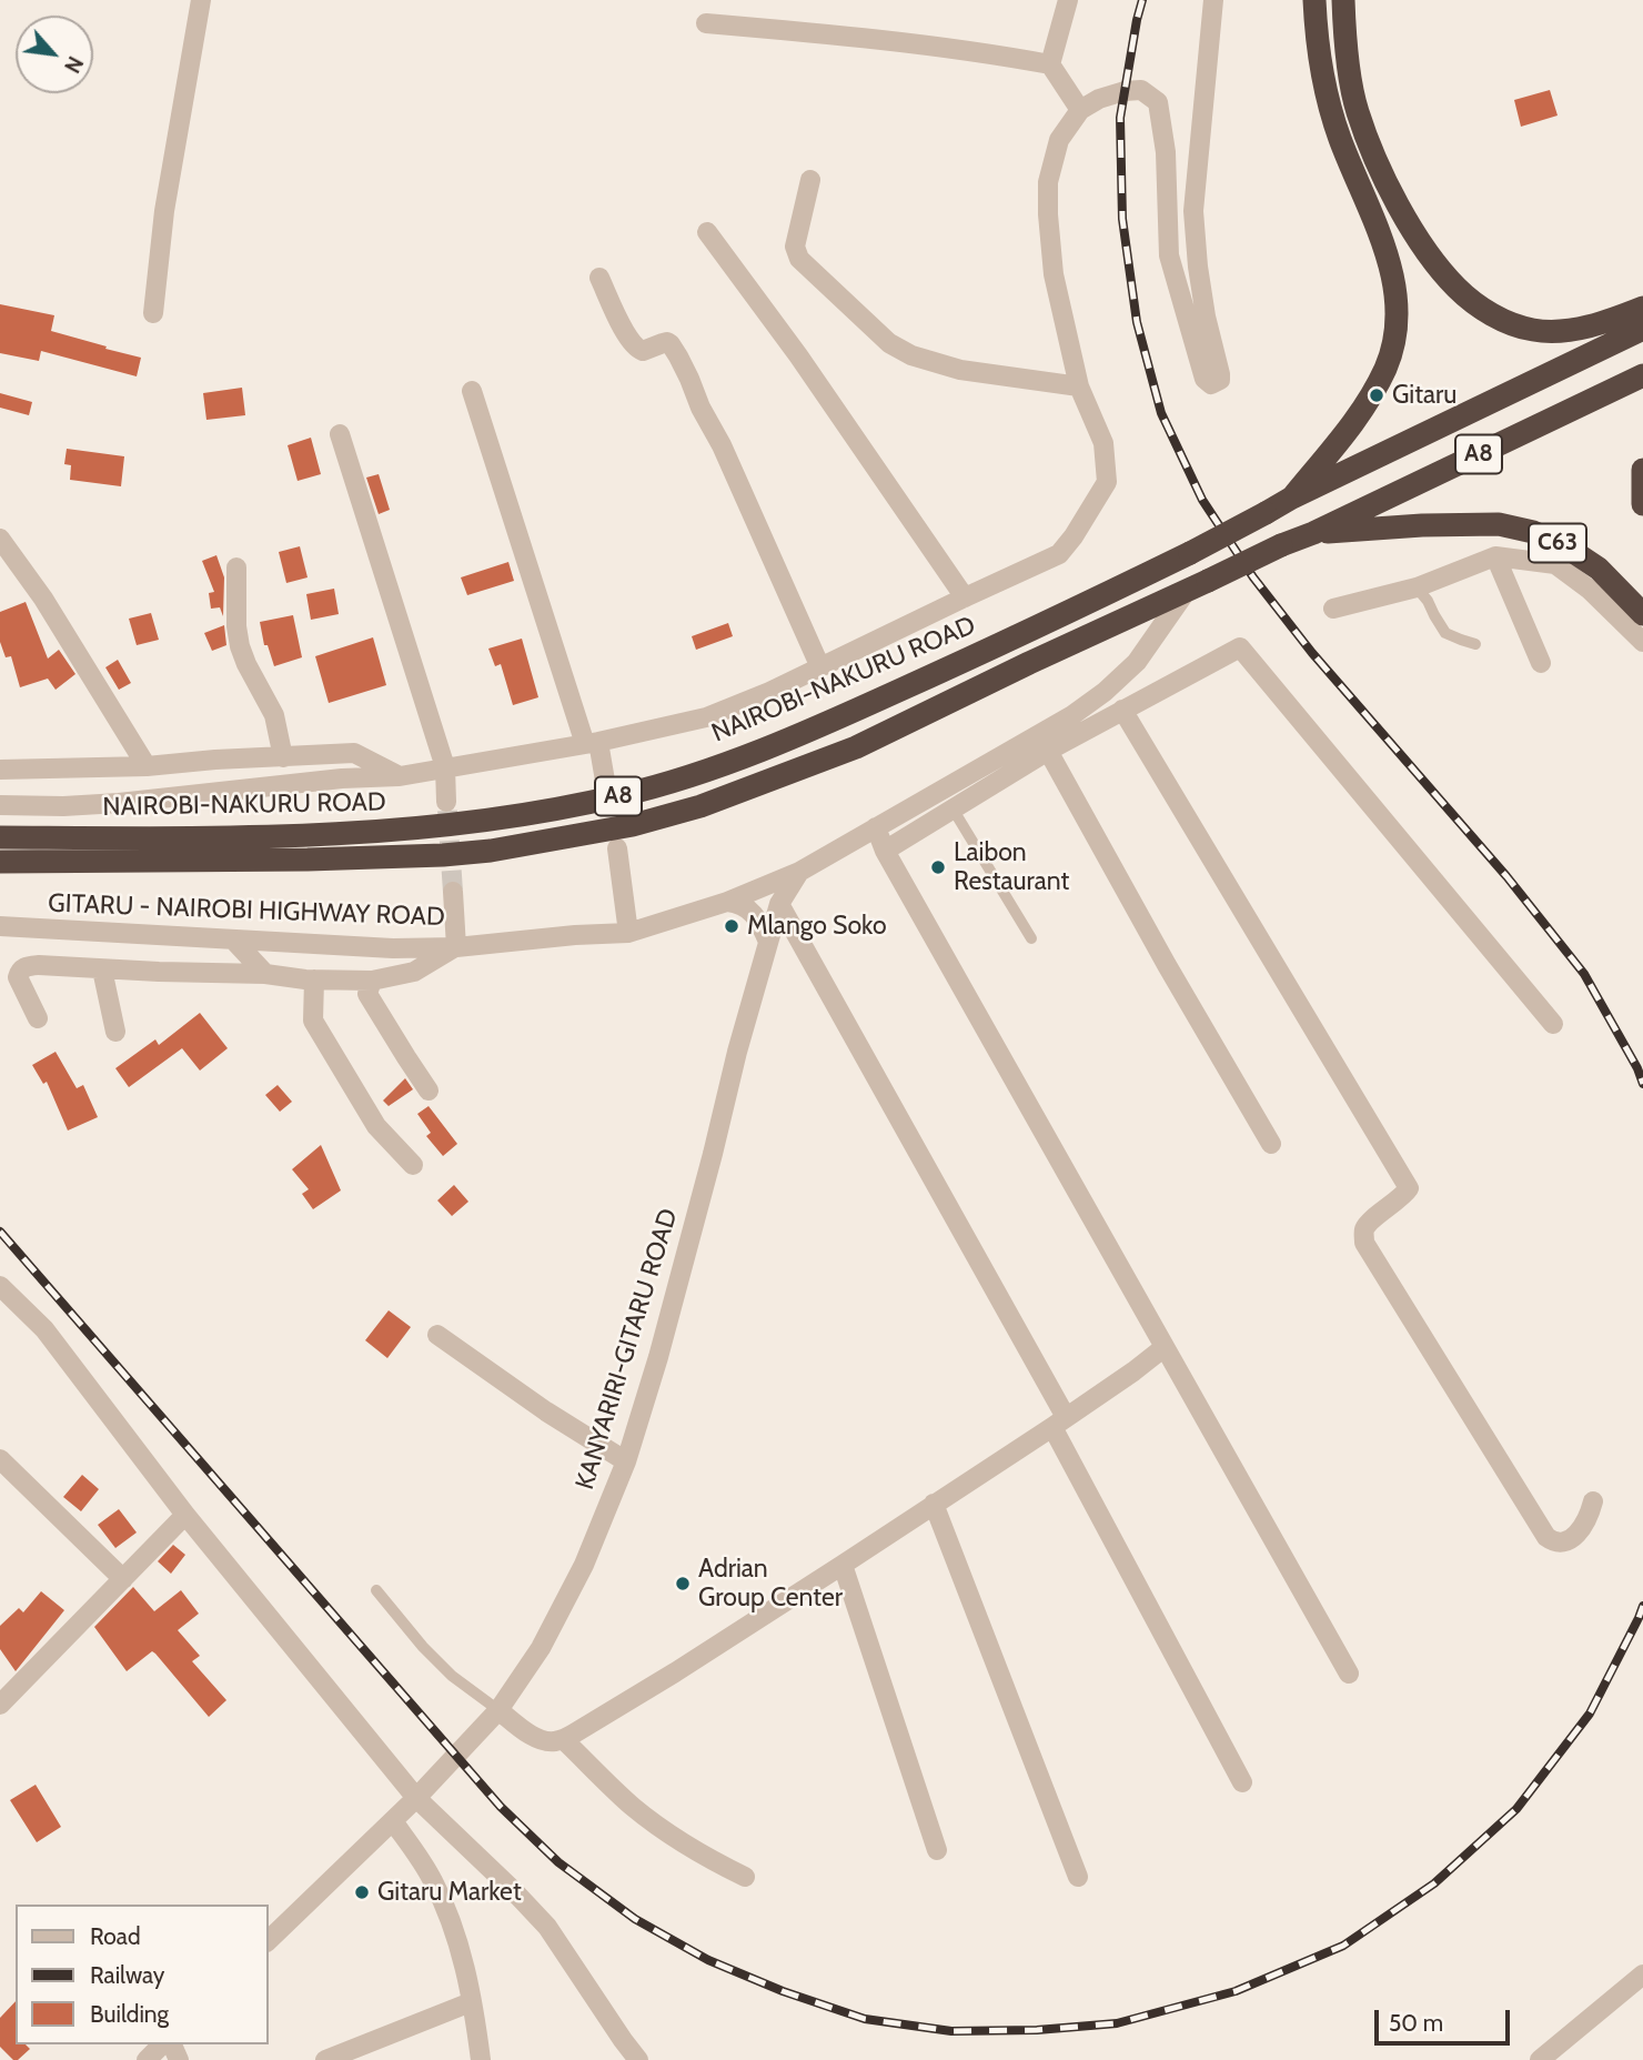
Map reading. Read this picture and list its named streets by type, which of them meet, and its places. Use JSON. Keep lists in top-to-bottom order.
{
  "streets": {
    "highway": ["A8", "C63", "NAIROBI-NAKURU ROAD"],
    "street": ["GITARU - NAIROBI HIGHWAY ROAD", "KANYARIRI-GITARU ROAD"]
  },
  "crossings": [
    ["A8", "C63"],
    ["GITARU - NAIROBI HIGHWAY ROAD", "KANYARIRI-GITARU ROAD"]
  ],
  "places": [
    "Gitaru",
    "Laibon Restaurant",
    "Mlango Soko",
    "Adrian Group Center",
    "Gitaru Market"
  ],
  "legend": ["Road", "Railway", "Building"],
  "scale_bar": "50 m",
  "north": "bottom right"
}
